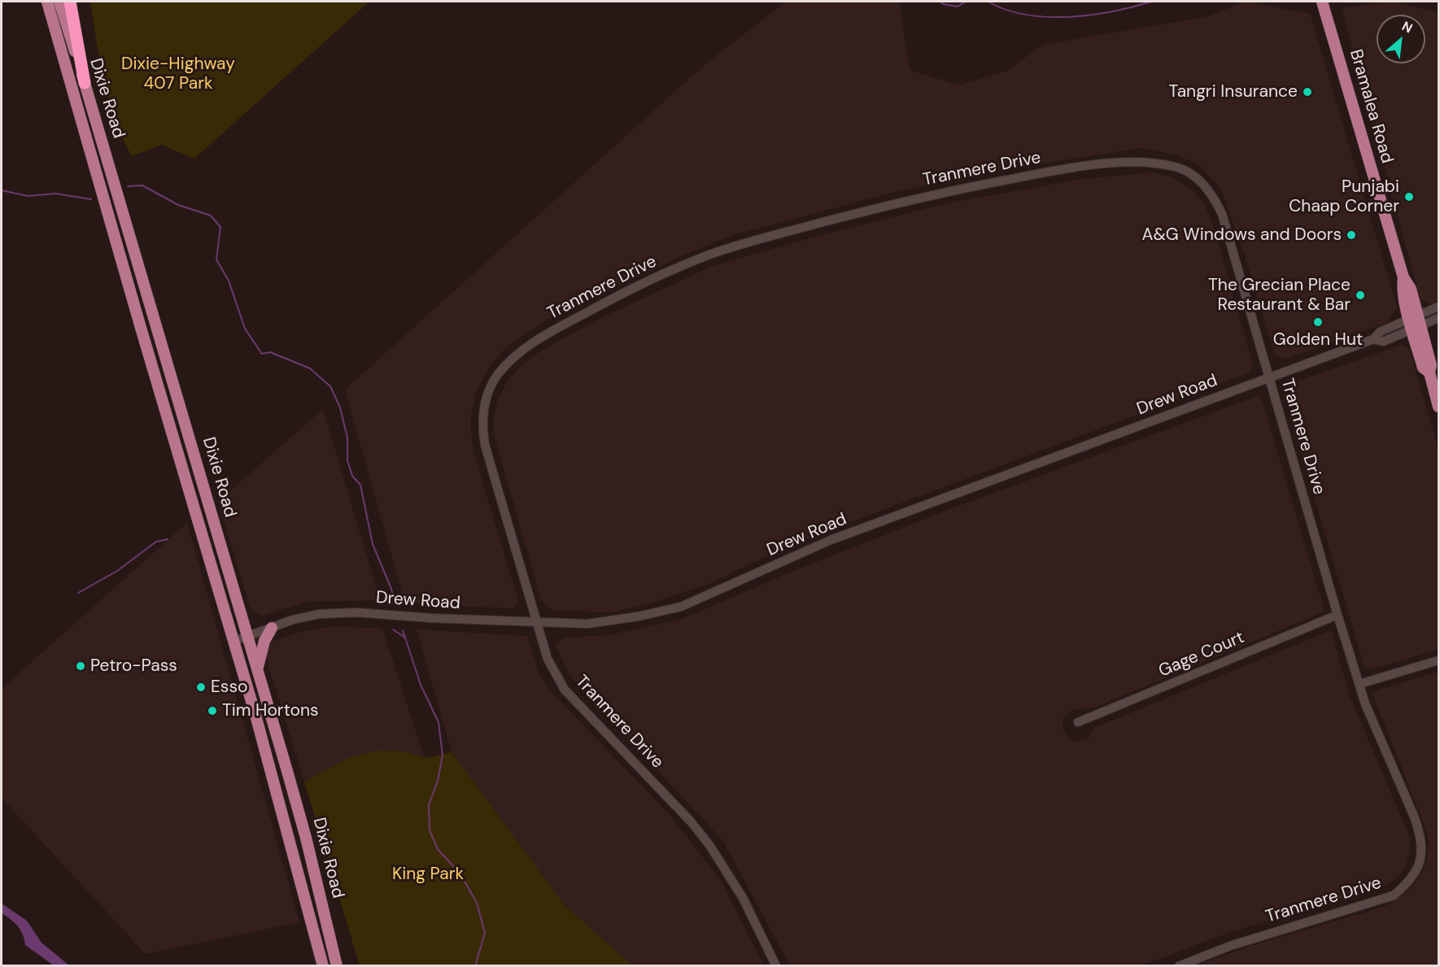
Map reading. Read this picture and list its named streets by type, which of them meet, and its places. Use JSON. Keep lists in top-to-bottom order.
{
  "streets": {
    "main road": ["Dixie Road", "Bramalea Road"],
    "street": ["Tranmere Drive", "Drew Road", "Gage Court"]
  },
  "crossings": [
    ["Dixie Road", "Drew Road"],
    ["Bramalea Road", "Drew Road"],
    ["Tranmere Drive", "Drew Road"],
    ["Tranmere Drive", "Gage Court"]
  ],
  "parks": ["Dixie-Highway 407 Park", "King Park"],
  "places": [
    "Tangri Insurance",
    "Punjabi Chaap Corner",
    "A&G Windows and Doors",
    "The Grecian Place Restaurant & Bar",
    "Golden Hut",
    "Petro-Pass",
    "Esso",
    "Tim Hortons"
  ],
  "north": "top right"
}
